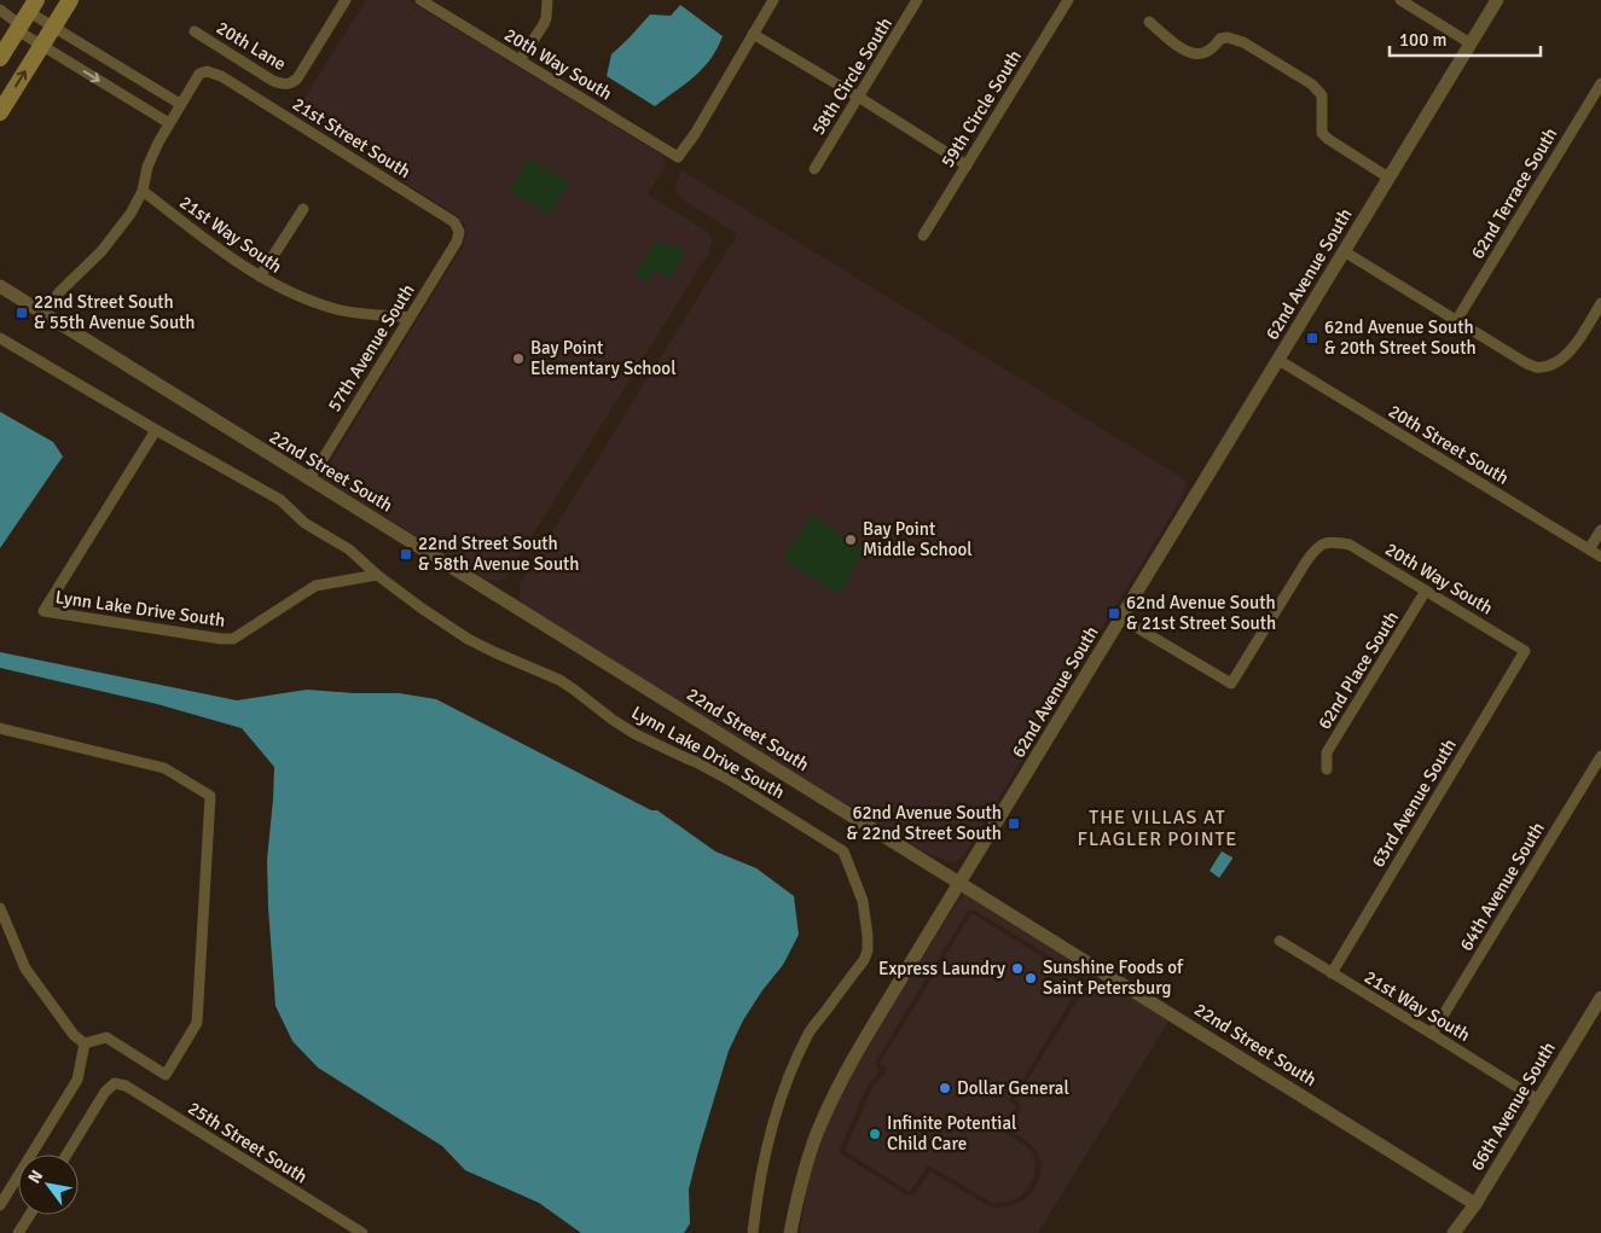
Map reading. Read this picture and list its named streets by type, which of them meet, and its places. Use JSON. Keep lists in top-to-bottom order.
{
  "streets": {
    "street": [
      "20th Lane",
      "20th Way South",
      "58th Circle South",
      "59th Circle South",
      "21st Street South",
      "62nd Terrace South",
      "21st Way South",
      "62nd Avenue South",
      "57th Avenue South",
      "20th Street South",
      "22nd Street South",
      "Lynn Lake Drive South",
      "62nd Place South",
      "63rd Avenue South",
      "64th Avenue South",
      "66th Avenue South",
      "25th Street South"
    ]
  },
  "crossings": [
    ["20th Way South", "62nd Avenue South"],
    ["20th Way South", "62nd Place South"],
    ["20th Way South", "63rd Avenue South"],
    ["21st Street South", "57th Avenue South"],
    ["21st Way South", "57th Avenue South"],
    ["21st Way South", "63rd Avenue South"],
    ["21st Way South", "64th Avenue South"],
    ["21st Way South", "66th Avenue South"],
    ["62nd Avenue South", "20th Street South"],
    ["62nd Avenue South", "22nd Street South"],
    ["57th Avenue South", "22nd Street South"],
    ["22nd Street South", "66th Avenue South"]
  ],
  "districts": ["THE VILLAS AT FLAGLER POINTE"],
  "places": {
    "transit": [
      "22nd Street South & 55th Avenue South",
      "62nd Avenue South & 20th Street South",
      "22nd Street South & 58th Avenue South",
      "62nd Avenue South & 21st Street South",
      "62nd Avenue South & 22nd Street South"
    ],
    "other": [
      "Bay Point Elementary School",
      "Bay Point Middle School",
      "Express Laundry",
      "Sunshine Foods of Saint Petersburg",
      "Dollar General",
      "Infinite Potential Child Care"
    ]
  },
  "scale_bar": "100 m",
  "north": "top left"
}
